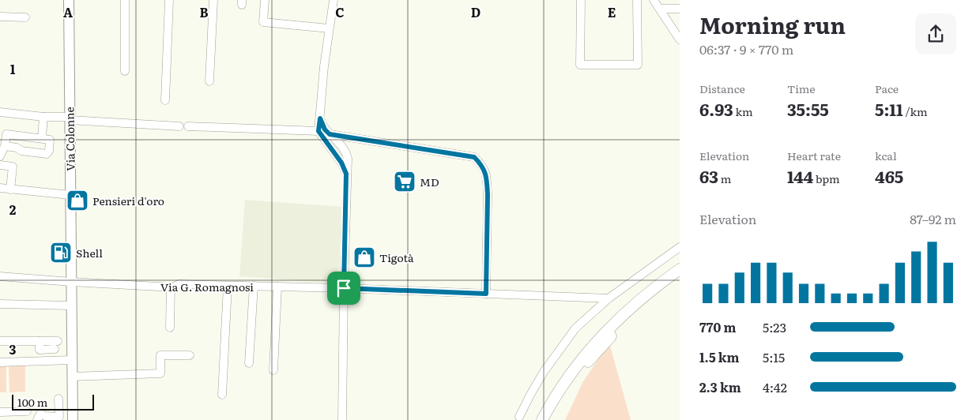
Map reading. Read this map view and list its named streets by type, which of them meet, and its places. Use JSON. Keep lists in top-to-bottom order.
{
  "streets": {
    "main road": ["Via Colonne"],
    "street": ["Via G. Romagnosi"]
  },
  "crossings": [
    ["Via Colonne", "Via G. Romagnosi"]
  ],
  "places": {
    "supermarket": ["MD"],
    "shop": ["Pensieri d'oro", "Tigotà"],
    "fuel station": ["Shell"]
  },
  "scale_bar": "100 m",
  "page": {
    "heading": ["Morning run", "06:37 · 9 × 770 m"],
    "stats": [
      ["Distance", "6.93 km"],
      ["Time", "35:55"],
      ["Pace", "5:11 /km"],
      ["Elevation", "63 m"],
      ["Heart rate", "144 bpm"],
      ["kcal", "465"]
    ],
    "chart": ["Elevation", "87–92 m"],
    "list": [
      {
        "name": "770 m",
        "note": "5:23"
      },
      {
        "name": "1.5 km",
        "note": "5:15"
      },
      {
        "name": "2.3 km",
        "note": "4:42"
      }
    ],
    "scale": "100 m"
  },
  "grid": {
    "columns": [
      "A",
      "B",
      "C",
      "D",
      "E"
    ],
    "rows": ["1", "2", "3"]
  }
}
